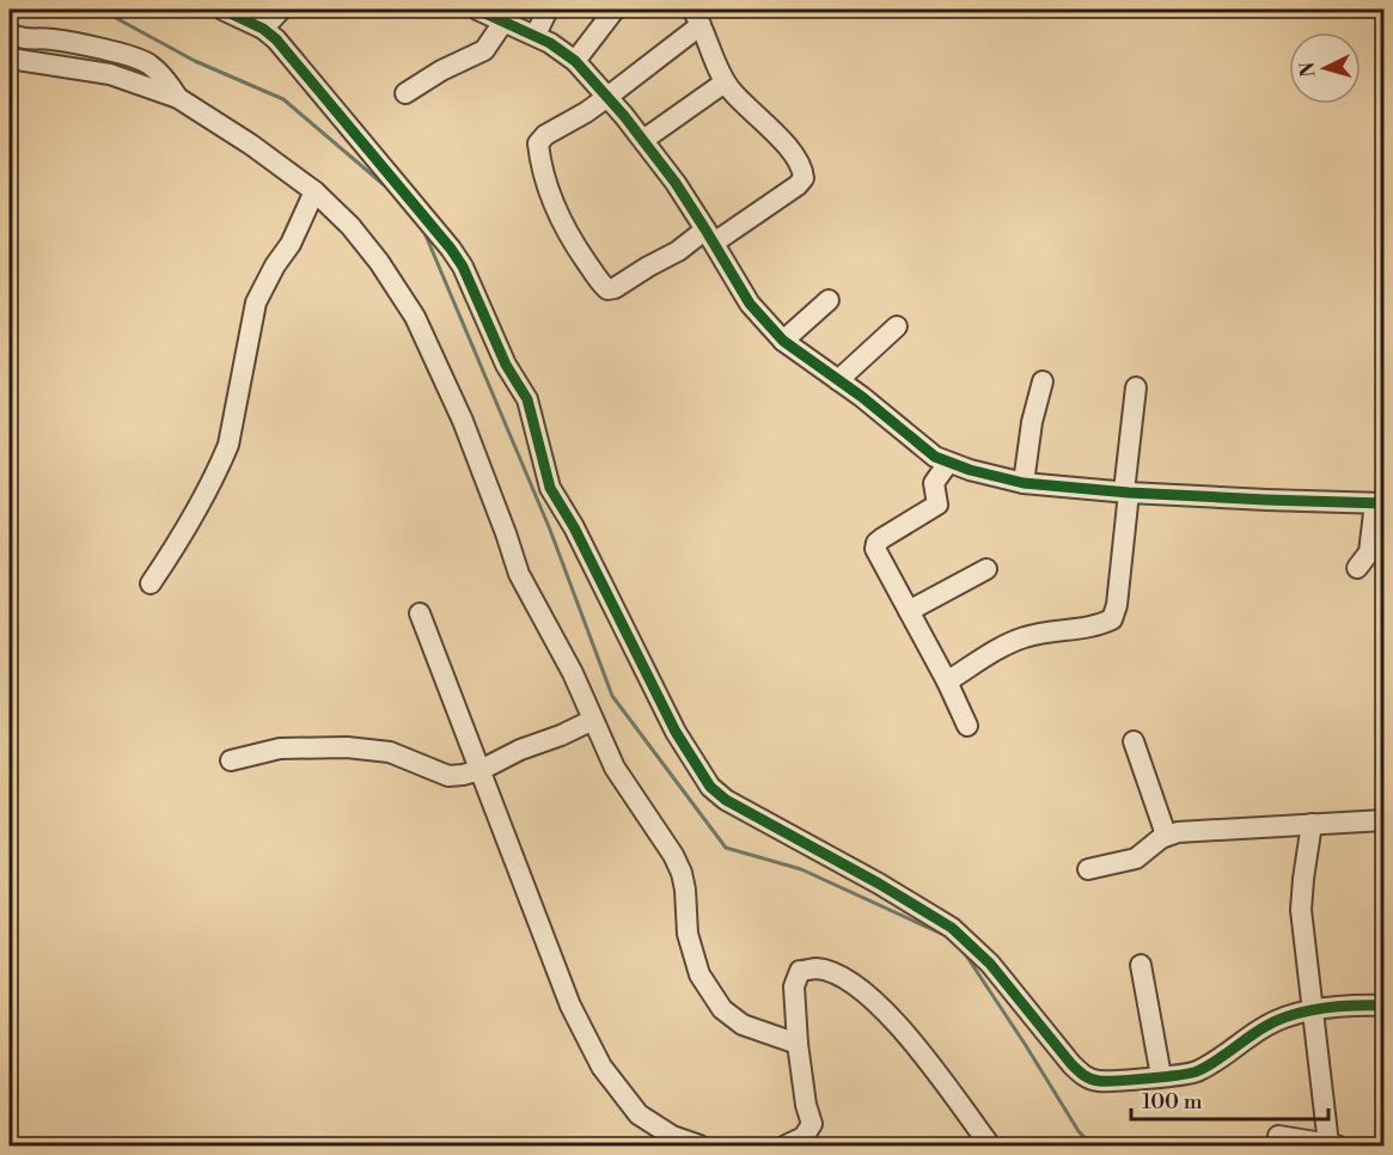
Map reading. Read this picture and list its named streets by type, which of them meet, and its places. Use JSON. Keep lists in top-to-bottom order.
{
  "scale_bar": "100 m",
  "north": "left"
}
